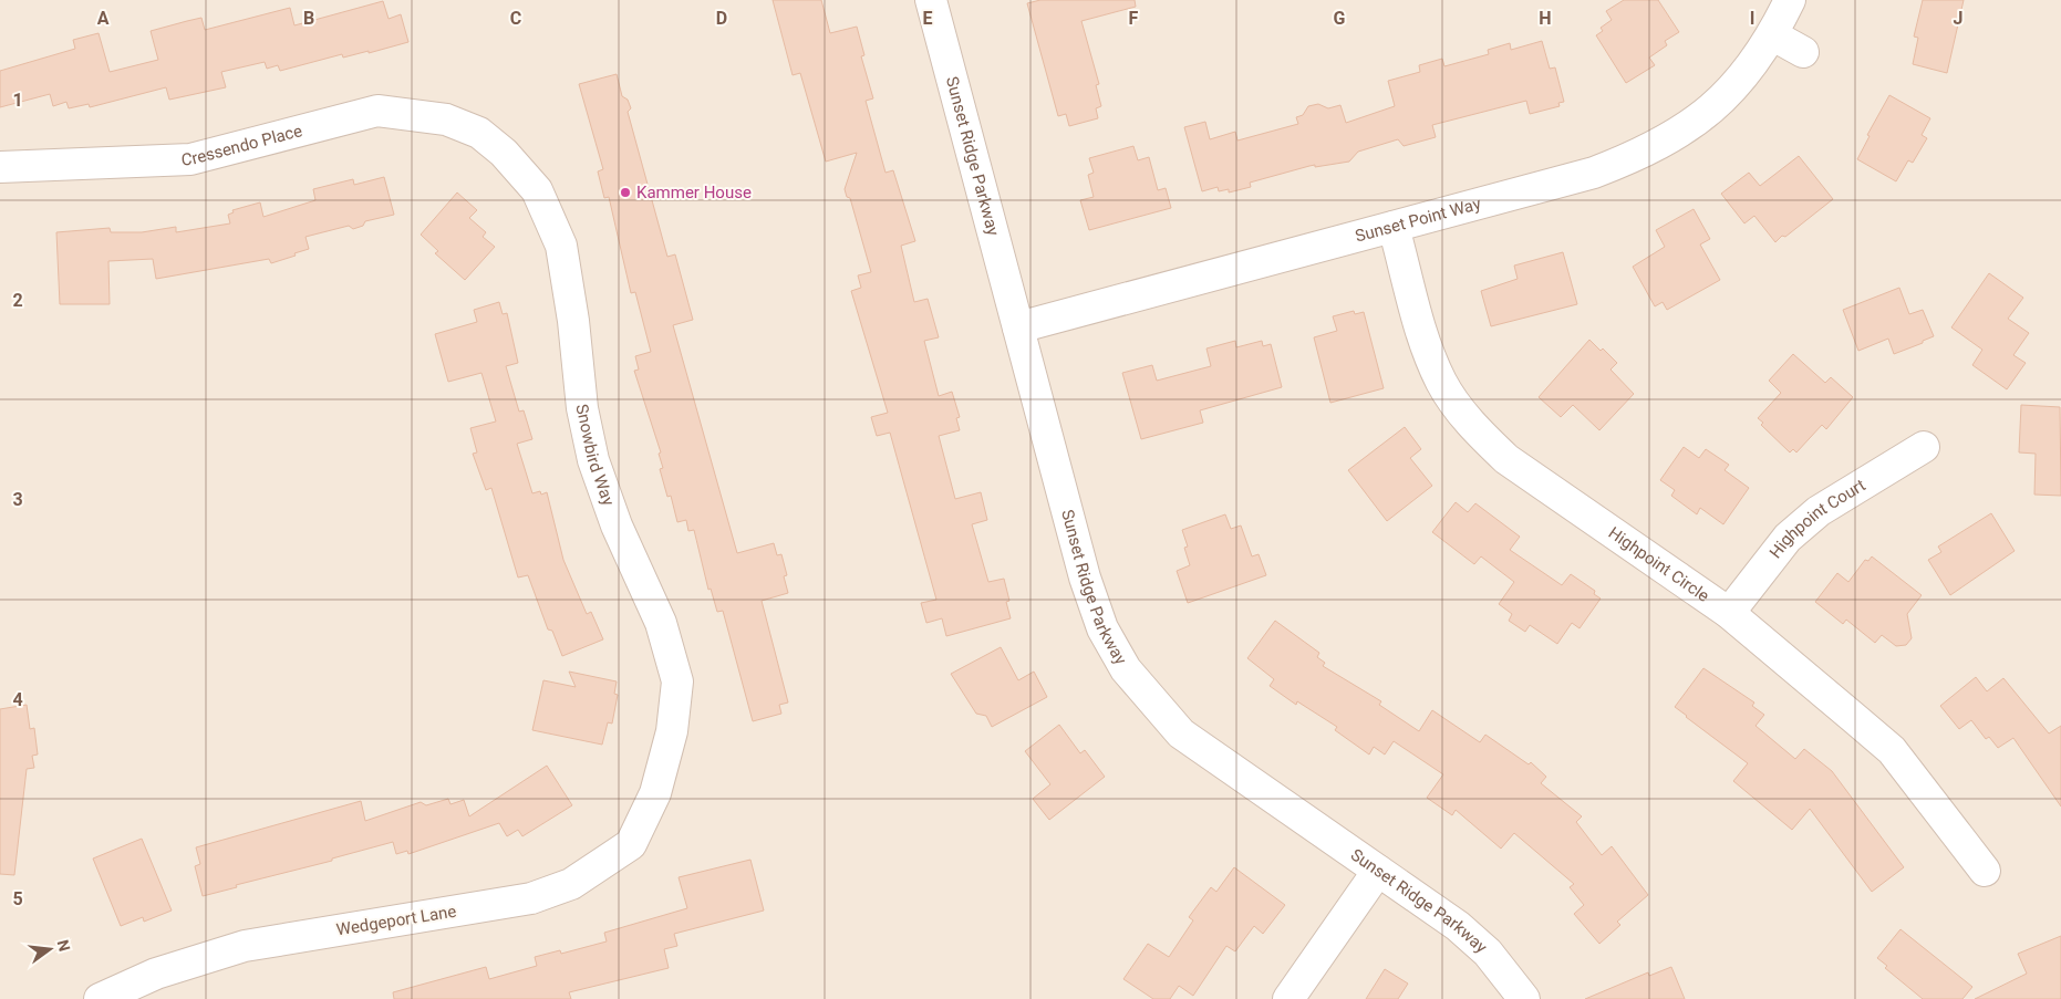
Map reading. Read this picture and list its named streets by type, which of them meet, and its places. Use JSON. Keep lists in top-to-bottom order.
{
  "streets": {
    "street": [
      "Cressendo Place",
      "Sunset Ridge Parkway",
      "Sunset Point Way",
      "Snowbird Way",
      "Highpoint Court",
      "Highpoint Circle",
      "Wedgeport Lane"
    ]
  },
  "crossings": [
    ["Cressendo Place", "Snowbird Way"],
    ["Sunset Ridge Parkway", "Sunset Point Way"],
    ["Sunset Point Way", "Highpoint Circle"],
    ["Snowbird Way", "Wedgeport Lane"],
    ["Highpoint Court", "Highpoint Circle"]
  ],
  "places": ["Kammer House"],
  "north": "right",
  "grid": {
    "columns": [
      "A",
      "B",
      "C",
      "D",
      "E",
      "F",
      "G",
      "H",
      "I",
      "J"
    ],
    "rows": [
      "1",
      "2",
      "3",
      "4",
      "5"
    ]
  }
}
